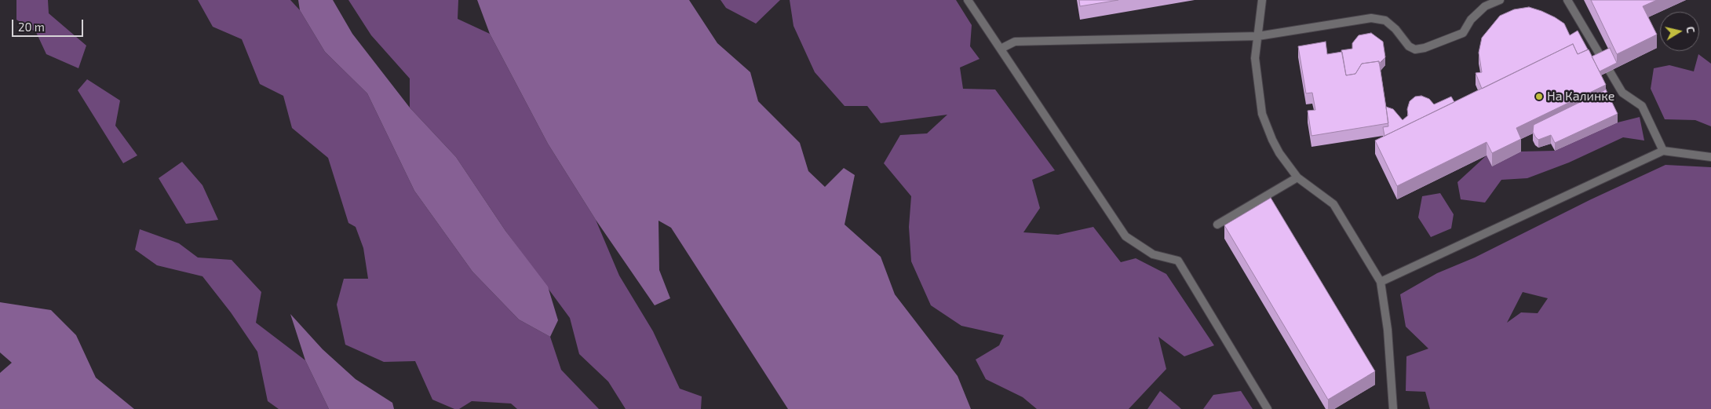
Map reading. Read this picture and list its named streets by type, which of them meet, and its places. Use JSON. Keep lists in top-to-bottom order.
{
  "places": ["На Калинке"],
  "scale_bar": "20 m",
  "north": "right"
}
